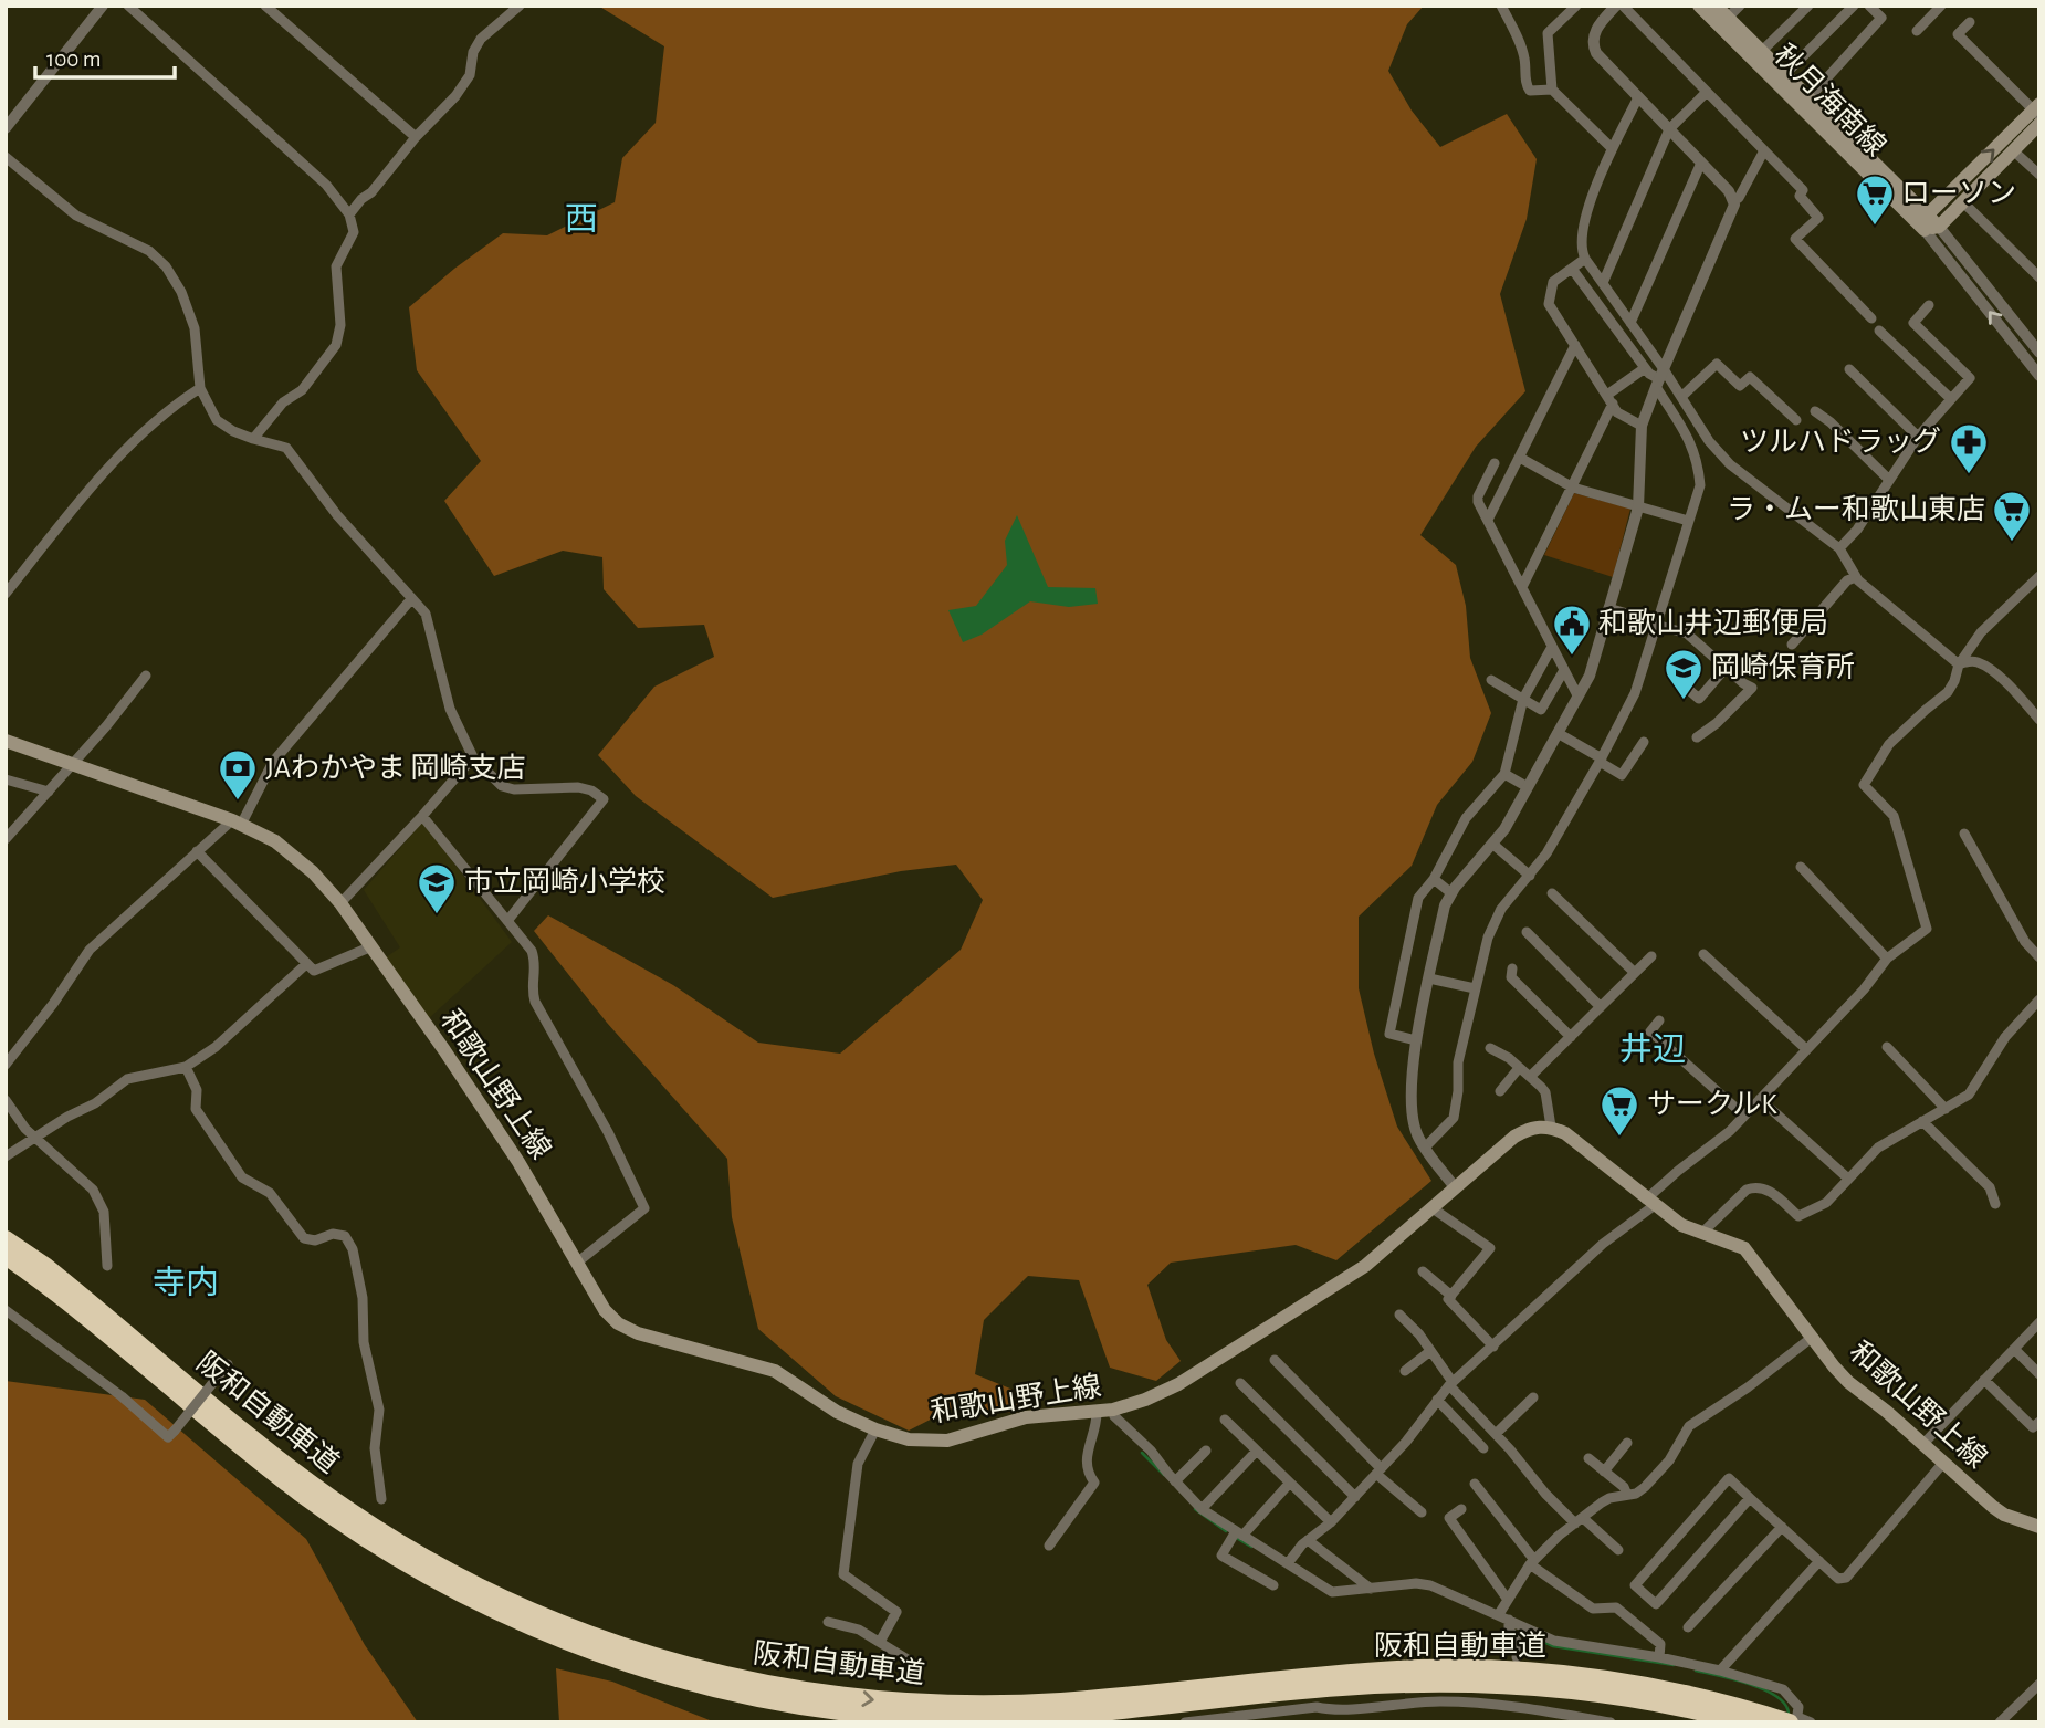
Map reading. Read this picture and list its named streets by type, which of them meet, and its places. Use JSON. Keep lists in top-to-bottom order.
{
  "streets": {
    "highway": ["阪和自動車道"],
    "main road": ["秋月海南線", "和歌山野上線"]
  },
  "districts": ["西", "井辺", "寺内"],
  "places": {
    "supermarket": ["ローソン", "ラ・ムー和歌山東店", "サークルK"],
    "pharmacy": ["ツルハドラッグ"],
    "public building": ["和歌山井辺郵便局"],
    "school or university": ["岡崎保育所", "市立岡崎小学校"],
    "bank": ["JAわかやま 岡崎支店"]
  },
  "scale_bar": "100 m"
}
